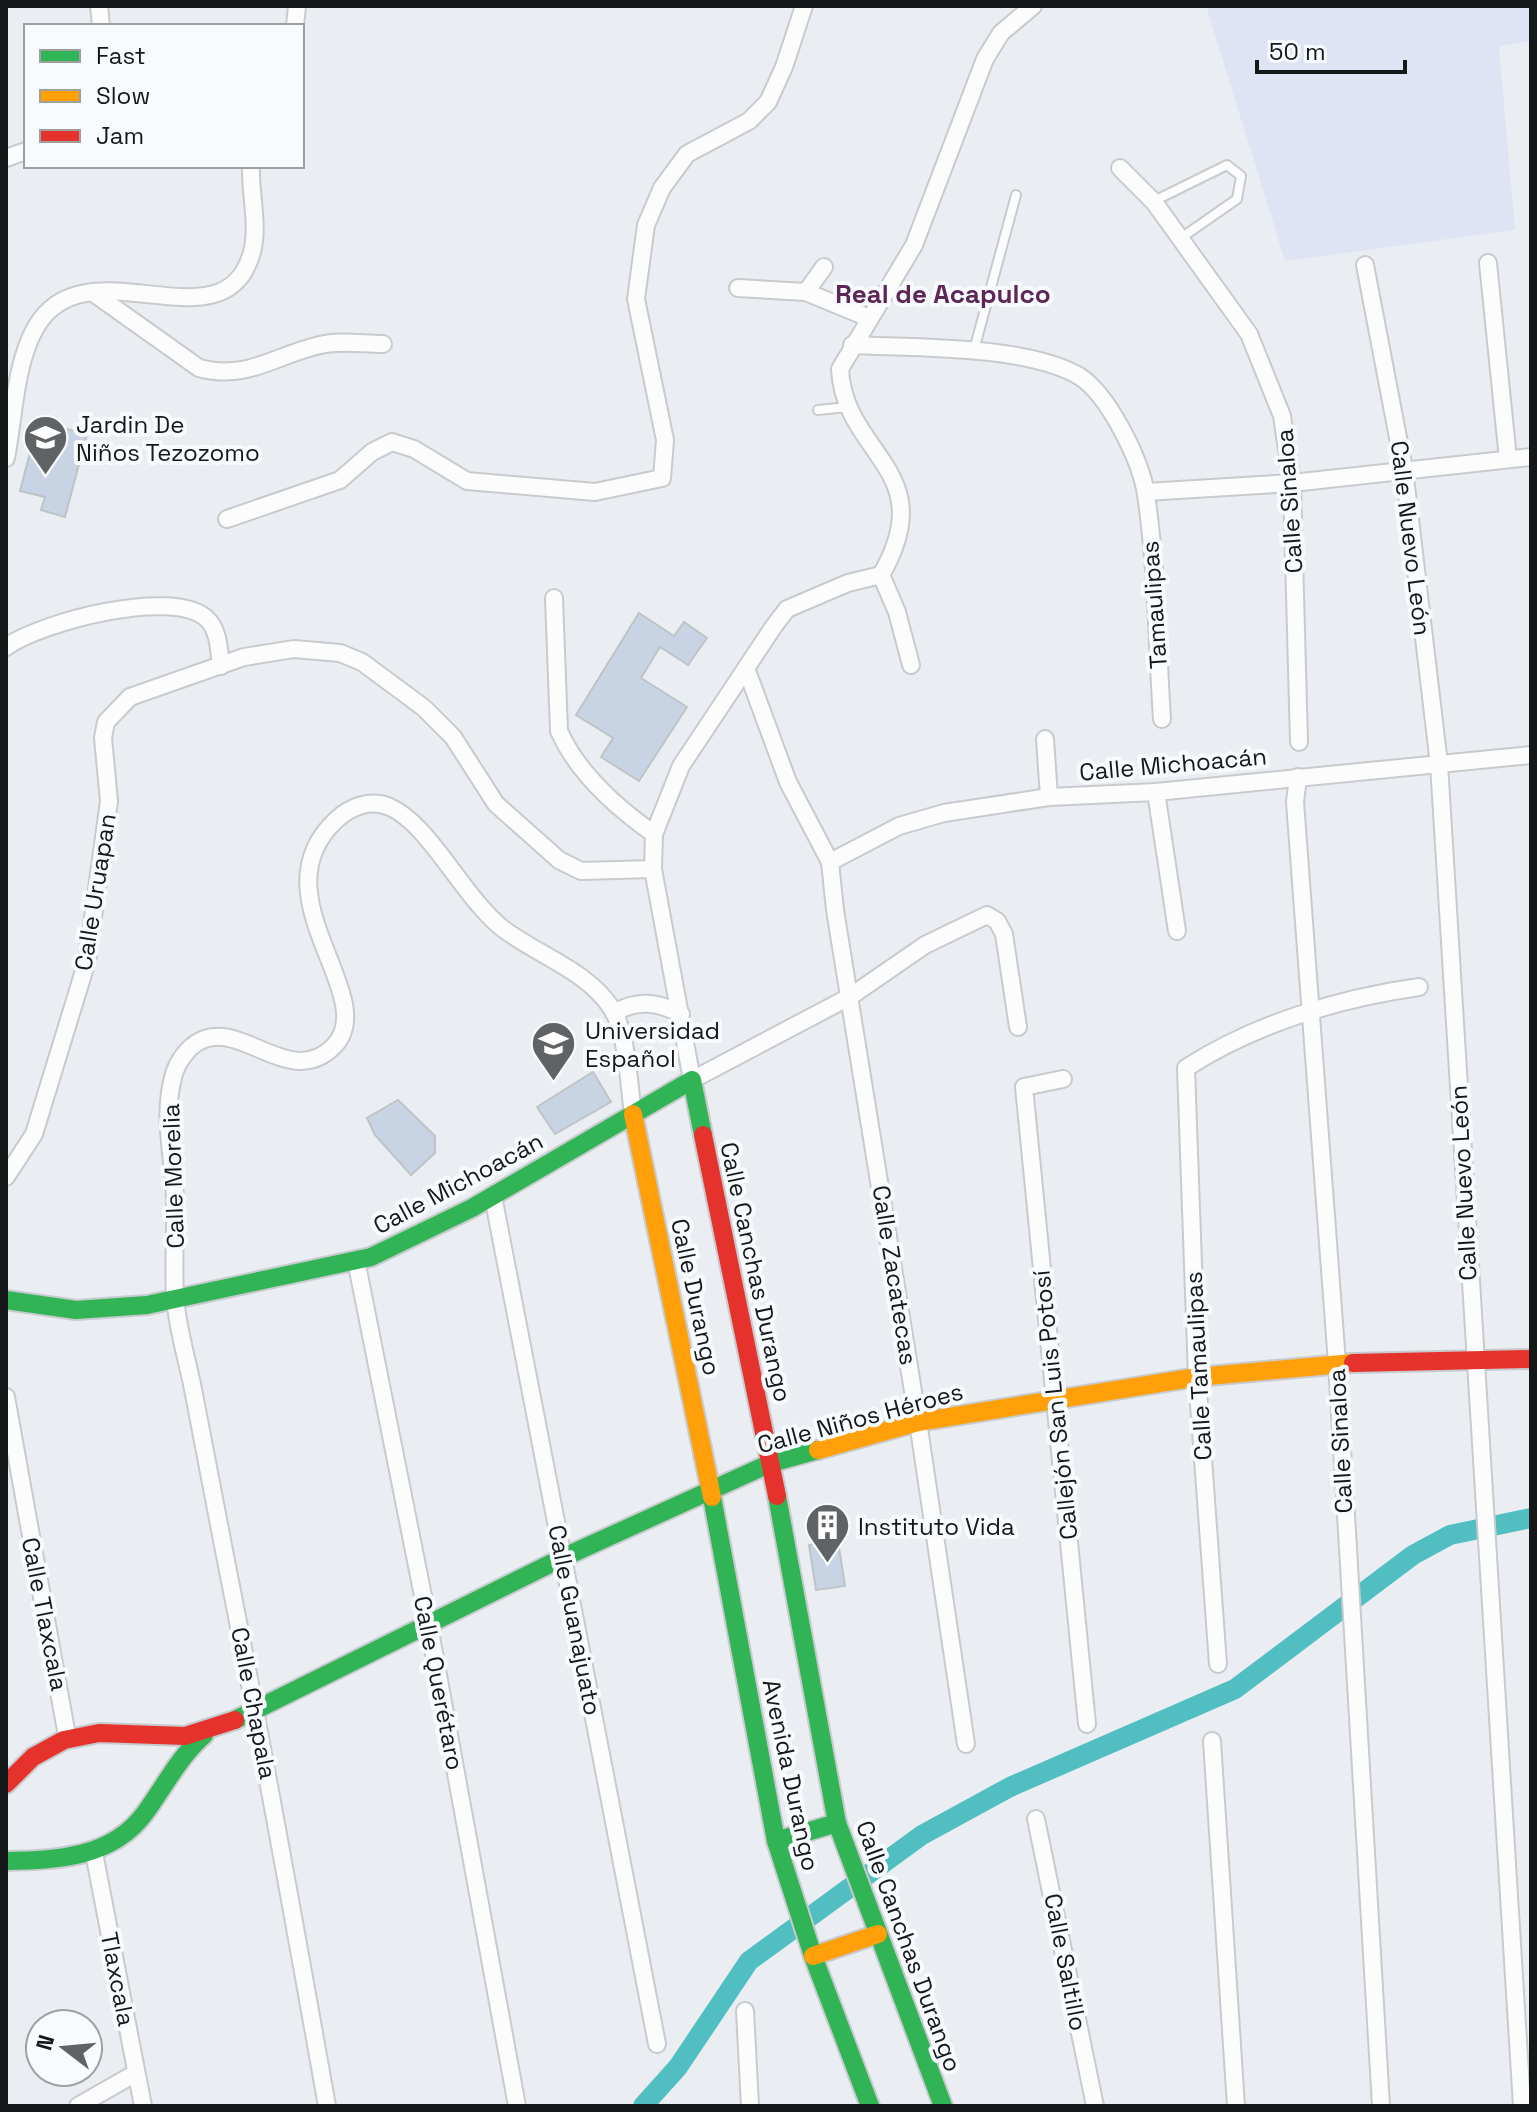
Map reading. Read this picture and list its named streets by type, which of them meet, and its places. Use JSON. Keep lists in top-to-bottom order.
{
  "streets": {
    "main road": [
      "Calle Michoacán",
      "Calle Canchas Durango",
      "Calle Durango",
      "Calle Niños Héroes",
      "Avenida Durango"
    ],
    "street": [
      "Calle Sinaloa",
      "Calle Nuevo León",
      "Tamaulipas",
      "Calle Uruapan",
      "Calle Morelia",
      "Calle Zacatecas",
      "Calle Tamaulipas",
      "Callejón San Luis Potosí",
      "Calle Tlaxcala",
      "Calle Guanajuato",
      "Calle Querétaro",
      "Calle Chapala",
      "Calle Saltillo",
      "Tlaxcala"
    ]
  },
  "crossings": [
    ["Calle Sinaloa", "Calle Michoacán"],
    ["Calle Sinaloa", "Calle Tamaulipas"],
    ["Calle Sinaloa", "Calle Niños Héroes"],
    ["Calle Nuevo León", "Calle Michoacán"],
    ["Calle Nuevo León", "Calle Niños Héroes"],
    ["Calle Michoacán", "Calle Morelia"],
    ["Calle Michoacán", "Calle Canchas Durango"],
    ["Calle Michoacán", "Calle Zacatecas"],
    ["Calle Michoacán", "Calle Durango"],
    ["Calle Michoacán", "Calle Guanajuato"],
    ["Calle Michoacán", "Calle Querétaro"],
    ["Calle Michoacán", "Calle Chapala"],
    ["Calle Uruapan", "Calle Canchas Durango"],
    ["Calle Morelia", "Calle Chapala"],
    ["Calle Canchas Durango", "Calle Niños Héroes"],
    ["Calle Zacatecas", "Calle Niños Héroes"],
    ["Calle Durango", "Calle Niños Héroes"],
    ["Calle Durango", "Avenida Durango"],
    ["Calle Tamaulipas", "Calle Niños Héroes"],
    ["Callejón San Luis Potosí", "Calle Niños Héroes"],
    ["Calle Niños Héroes", "Calle Tlaxcala"],
    ["Calle Niños Héroes", "Calle Guanajuato"],
    ["Calle Niños Héroes", "Calle Querétaro"],
    ["Calle Niños Héroes", "Calle Chapala"],
    ["Calle Niños Héroes", "Avenida Durango"],
    ["Calle Niños Héroes", "Tlaxcala"]
  ],
  "districts": ["Real de Acapulco"],
  "places": {
    "school or university": ["Jardin De Niños Tezozomo", "Universidad Español"],
    "building": ["Instituto Vida"]
  },
  "legend": ["Fast", "Slow", "Jam"],
  "scale_bar": "50 m",
  "north": "left"
}
